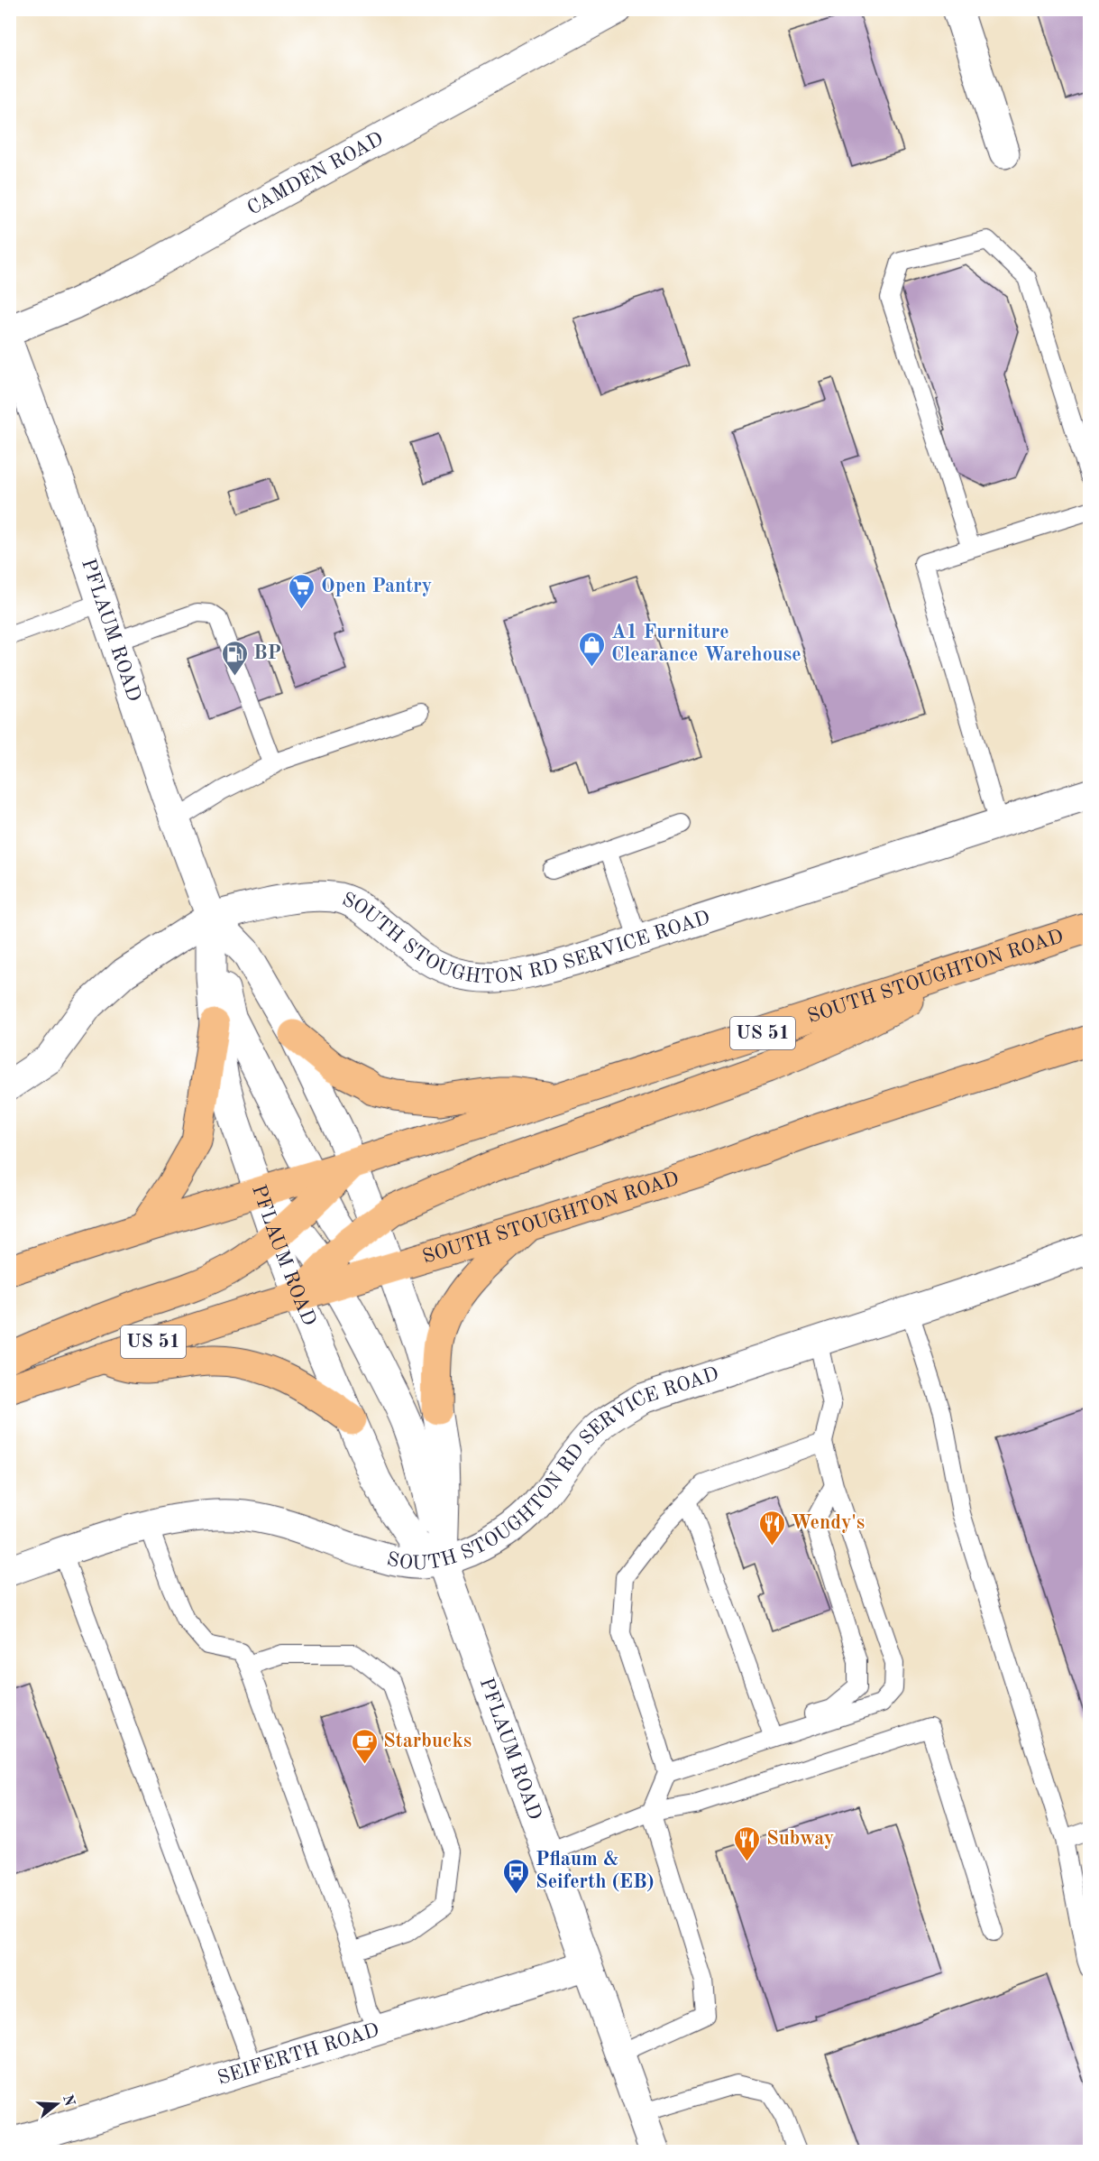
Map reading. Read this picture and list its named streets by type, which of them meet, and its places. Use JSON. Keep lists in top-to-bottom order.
{
  "streets": {
    "main road": ["SOUTH STOUGHTON ROAD", "US 51"],
    "street": [
      "CAMDEN ROAD",
      "PFLAUM ROAD",
      "SOUTH STOUGHTON RD SERVICE ROAD",
      "SEIFERTH ROAD"
    ]
  },
  "crossings": [
    ["PFLAUM ROAD", "SOUTH STOUGHTON RD SERVICE ROAD"],
    ["PFLAUM ROAD", "SOUTH STOUGHTON ROAD"],
    ["PFLAUM ROAD", "SEIFERTH ROAD"]
  ],
  "places": {
    "supermarket": ["Open Pantry"],
    "shop": ["A1 Furniture Clearance Warehouse"],
    "fuel station": ["BP"],
    "restaurant": ["Wendy's", "Subway"],
    "cafe": ["Starbucks"],
    "bus stop": ["Pflaum & Seiferth (EB)"]
  },
  "north": "right"
}
